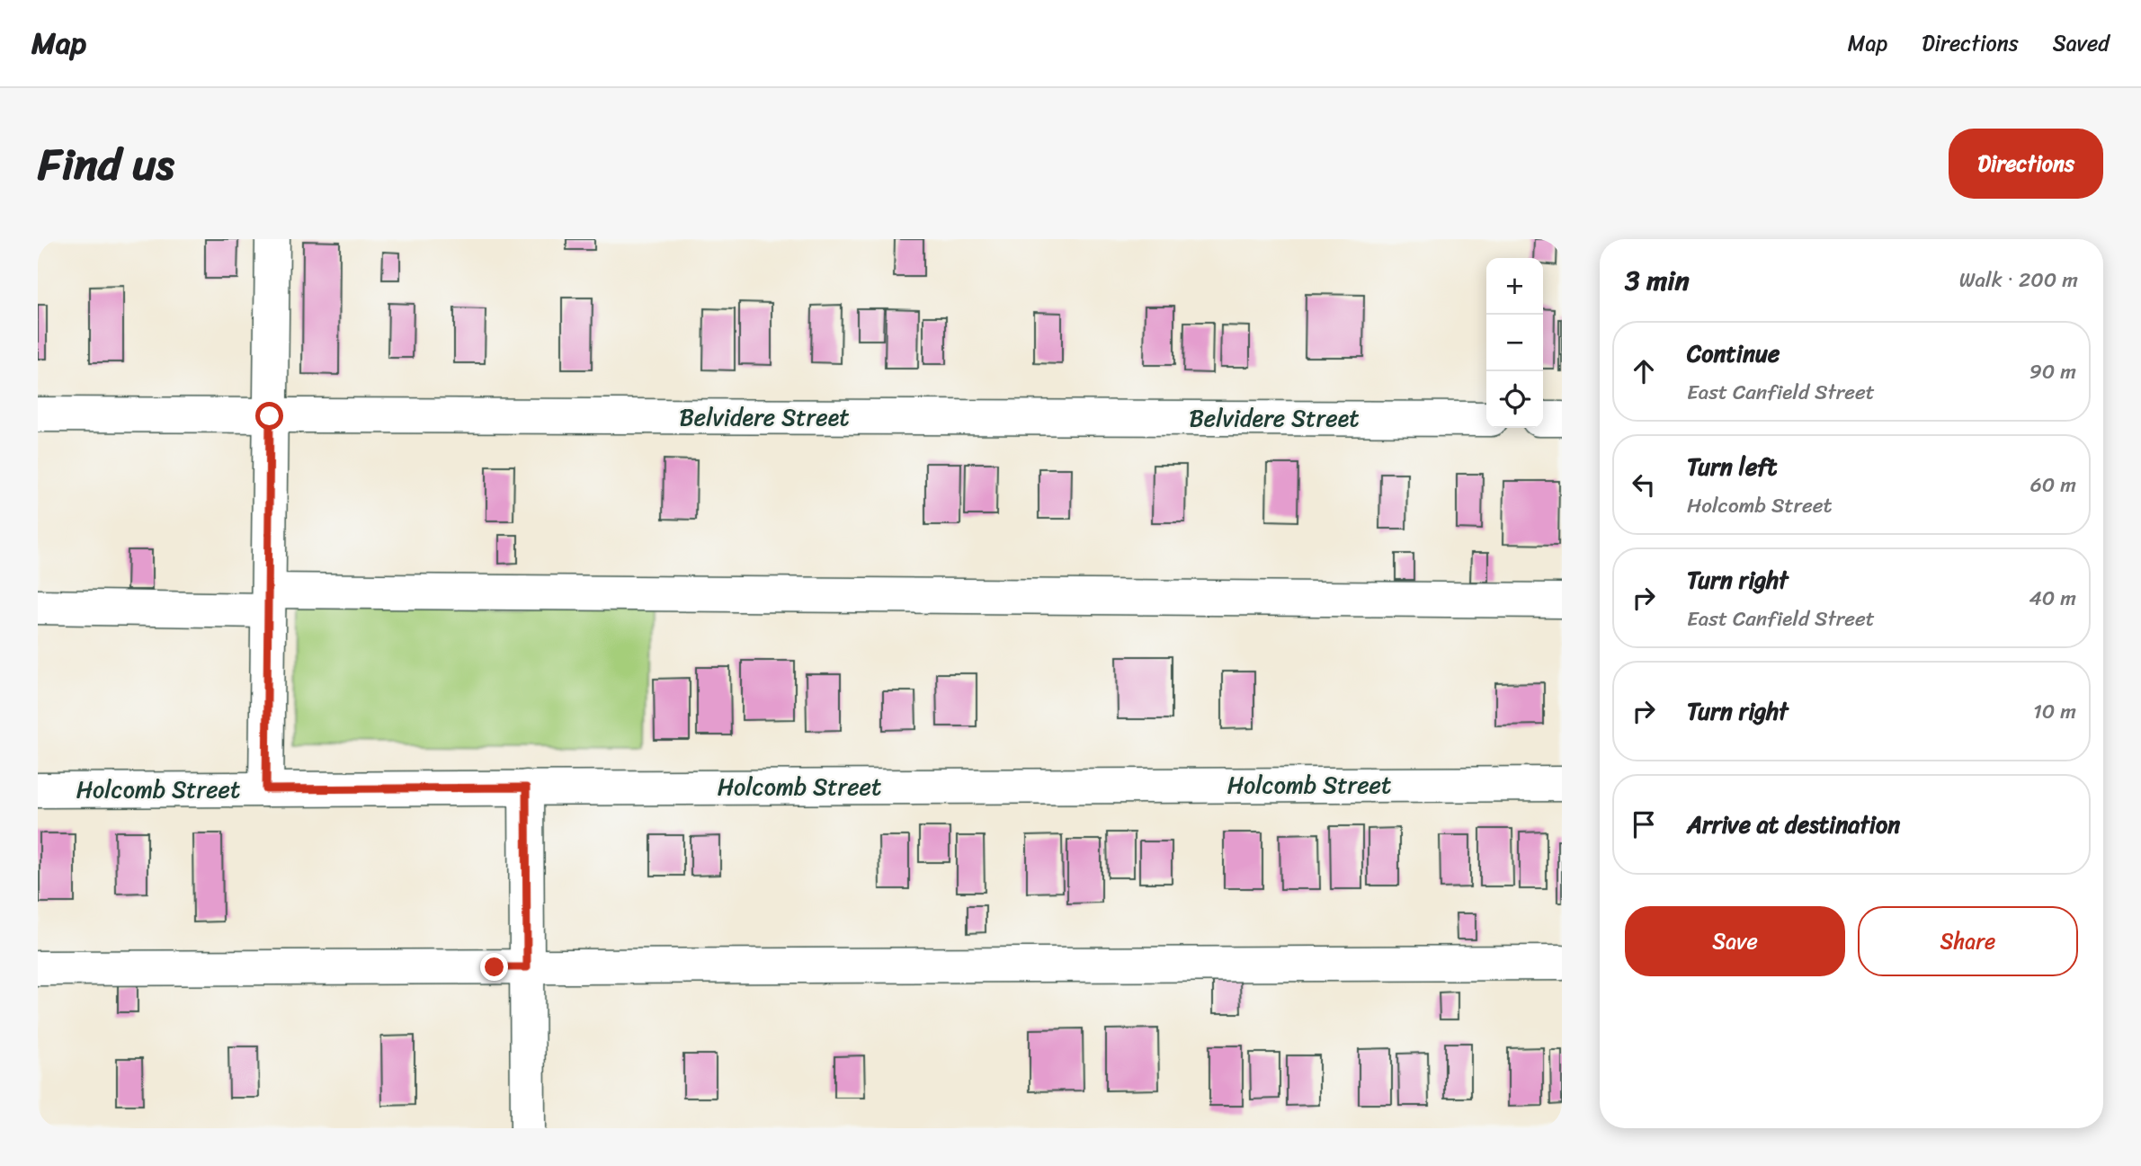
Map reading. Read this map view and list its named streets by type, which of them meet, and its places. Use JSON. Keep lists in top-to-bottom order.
{
  "streets": {
    "street": ["Belvidere Street", "Holcomb Street"]
  },
  "page": {
    "header": "Map",
    "nav": ["Map", "Directions", "Saved"],
    "title": "Find us",
    "buttons": [
      "Directions",
      ["Save", "Share"]
    ],
    "heading": ["3 min", "Walk · 200 m"],
    "map_buttons": ["+", "−"],
    "list": [
      ["Continue", "East Canfield Street", "90 m"],
      ["Turn left", "Holcomb Street", "60 m"],
      ["Turn right", "East Canfield Street", "40 m"],
      ["Turn right", "10 m"],
      "Arrive at destination"
    ]
  }
}
